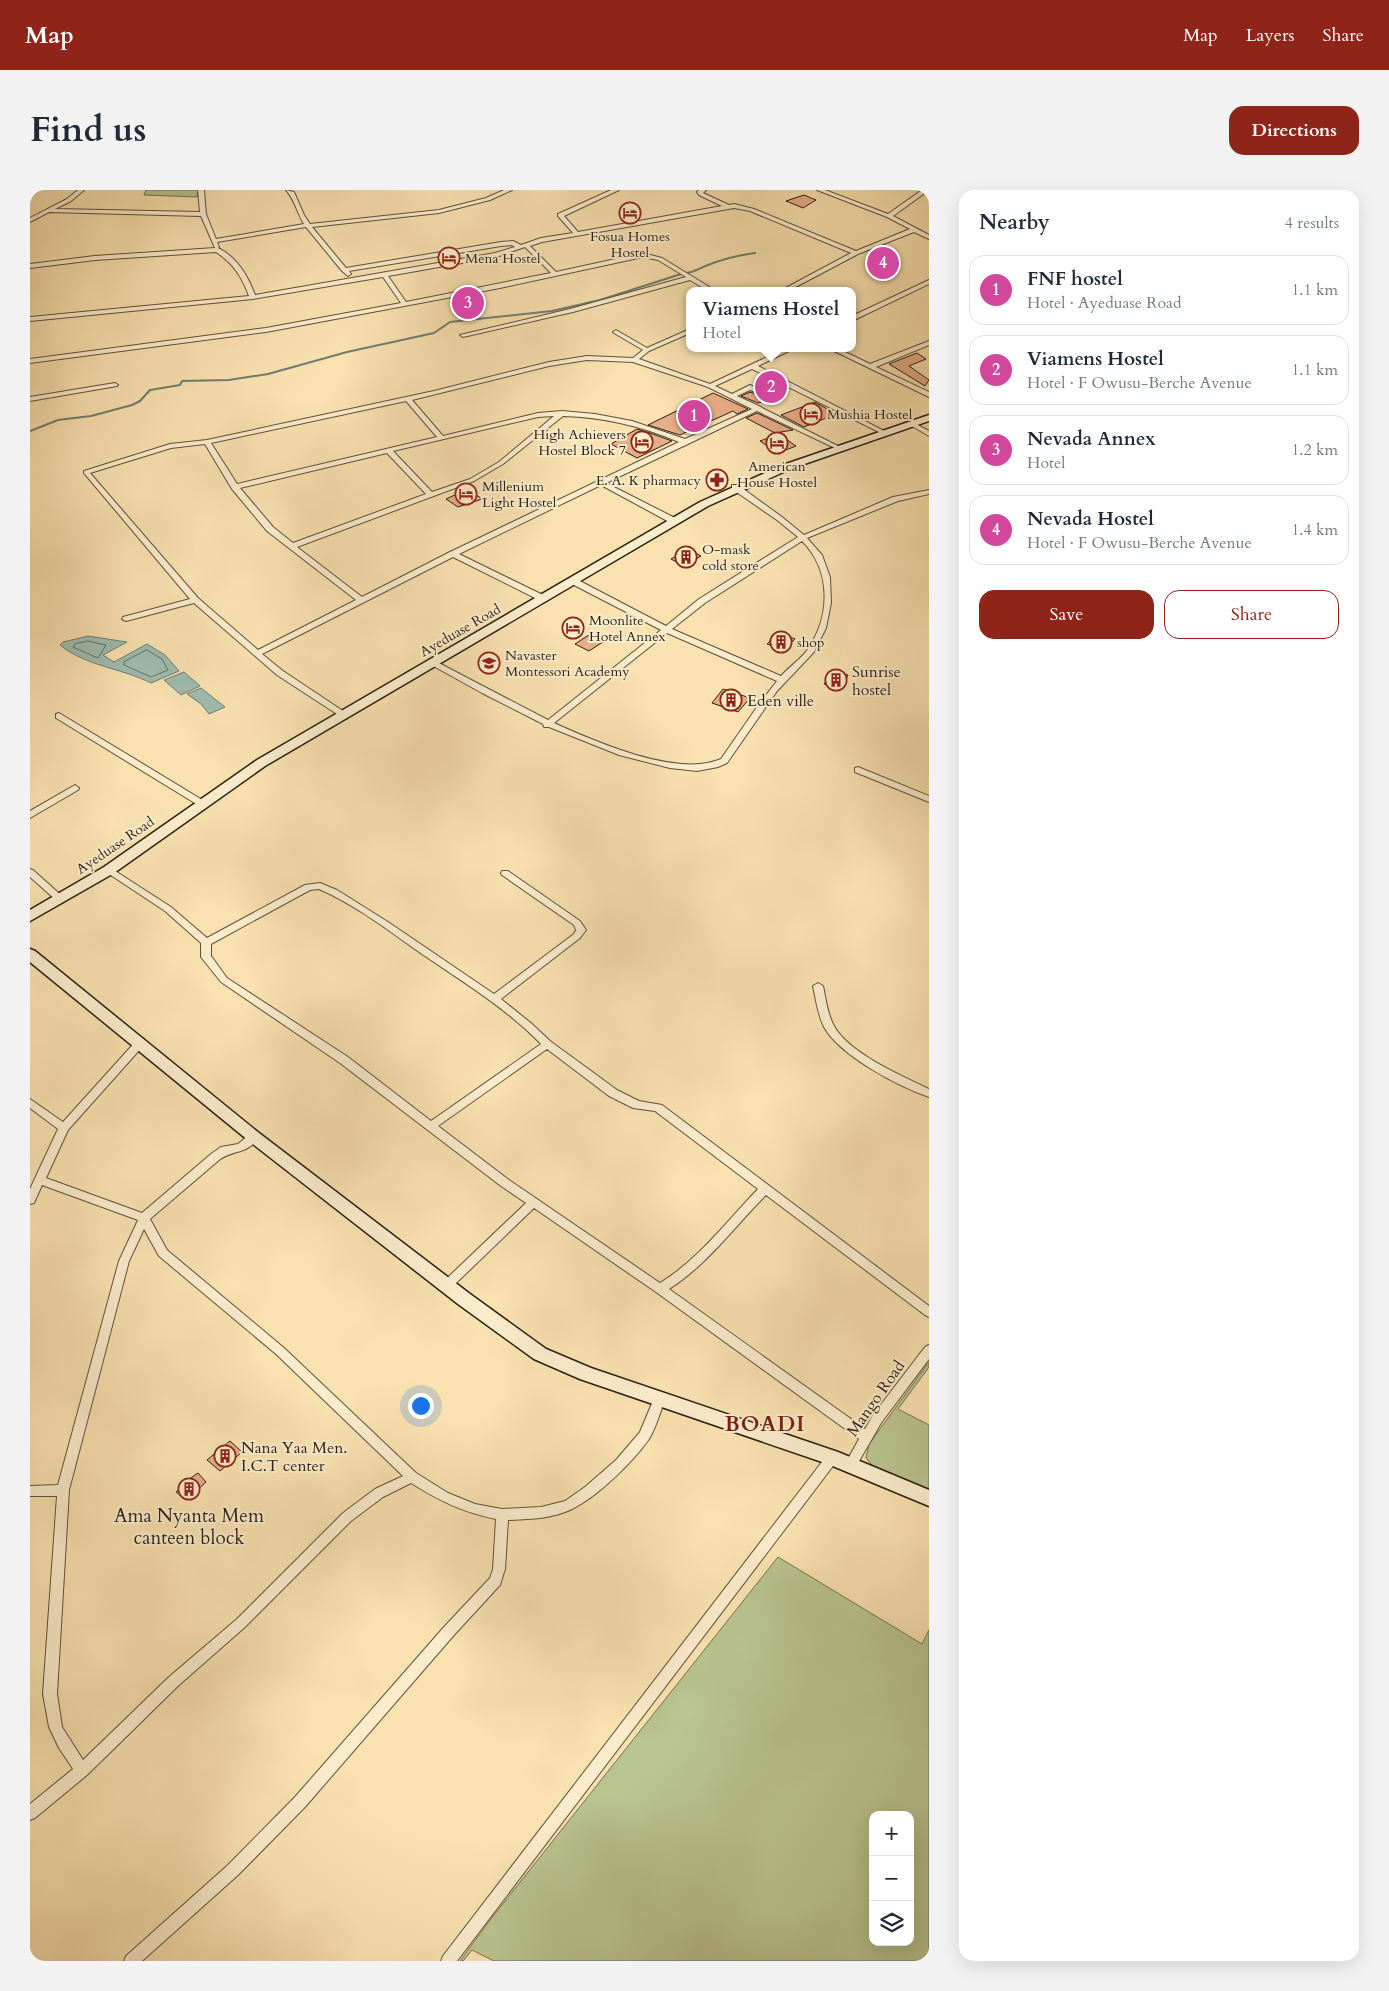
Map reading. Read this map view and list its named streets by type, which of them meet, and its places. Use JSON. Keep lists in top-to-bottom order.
{
  "streets": {
    "street": ["Ayeduase Road", "Mango Road"]
  },
  "districts": ["BOADI"],
  "places": {
    "hotel": [
      "Fosua Homes Hostel",
      "Mena Hostel",
      "Mushia Hostel",
      "High Achievers Hostel Block 7",
      "American House Hostel",
      "Millenium Light Hostel",
      "Moonlite Hotel Annex"
    ],
    "pharmacy": ["E. A. K pharmacy"],
    "building": [
      "O-mask cold store",
      "shop",
      "Sunrise hostel",
      "Eden ville",
      "Nana Yaa Men. I.C.T center",
      "Ama Nyanta Mem canteen block"
    ],
    "school or university": ["Navaster Montessori Academy"]
  },
  "page": {
    "header": "Map",
    "nav": ["Map", "Layers", "Share"],
    "title": "Find us",
    "buttons": [
      "Directions",
      ["Save", "Share"]
    ],
    "heading": ["Nearby", "4 results"],
    "pins": [
      "4",
      "3",
      "2",
      "1"
    ],
    "list": [
      {
        "mark": "1",
        "name": "FNF hostel",
        "note": "Hotel · Ayeduase Road",
        "value": "1.1 km"
      },
      {
        "mark": "2",
        "name": "Viamens Hostel",
        "note": "Hotel · F Owusu-Berche Avenue",
        "value": "1.1 km"
      },
      {
        "mark": "3",
        "name": "Nevada Annex",
        "note": "Hotel",
        "value": "1.2 km"
      },
      {
        "mark": "4",
        "name": "Nevada Hostel",
        "note": "Hotel · F Owusu-Berche Avenue",
        "value": "1.4 km"
      }
    ],
    "popup": ["Viamens Hostel", "Hotel"],
    "map_buttons": ["+", "−"]
  }
}
